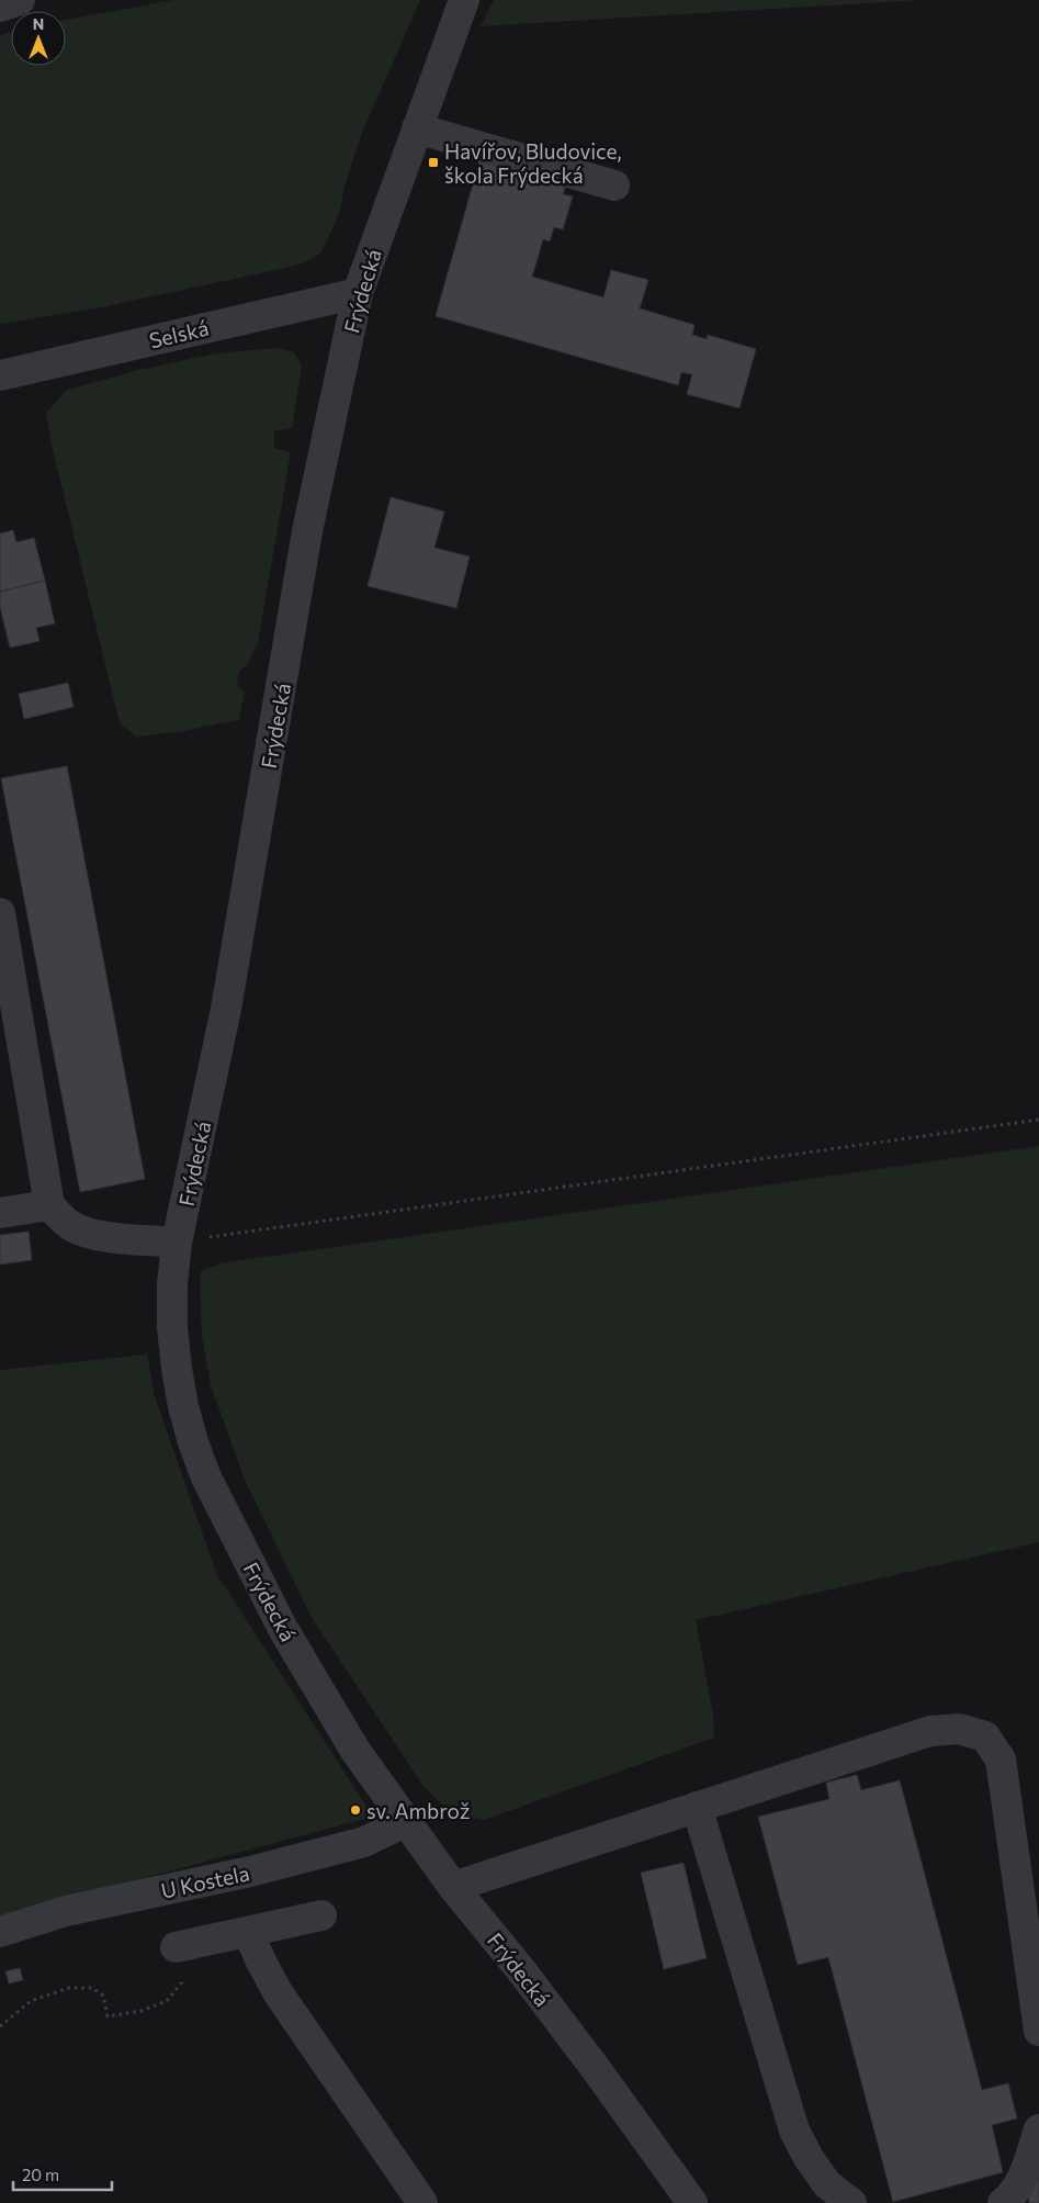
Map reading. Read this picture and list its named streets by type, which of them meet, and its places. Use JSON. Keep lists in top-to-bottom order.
{
  "streets": {
    "street": ["Frýdecká", "Selská", "U Kostela"]
  },
  "crossings": [
    ["Frýdecká", "Selská"],
    ["Frýdecká", "U Kostela"]
  ],
  "places": {
    "transit": ["Havířov, Bludovice, škola Frýdecká"],
    "other": ["sv. Ambrož"]
  },
  "scale_bar": "20 m",
  "north": "top"
}
